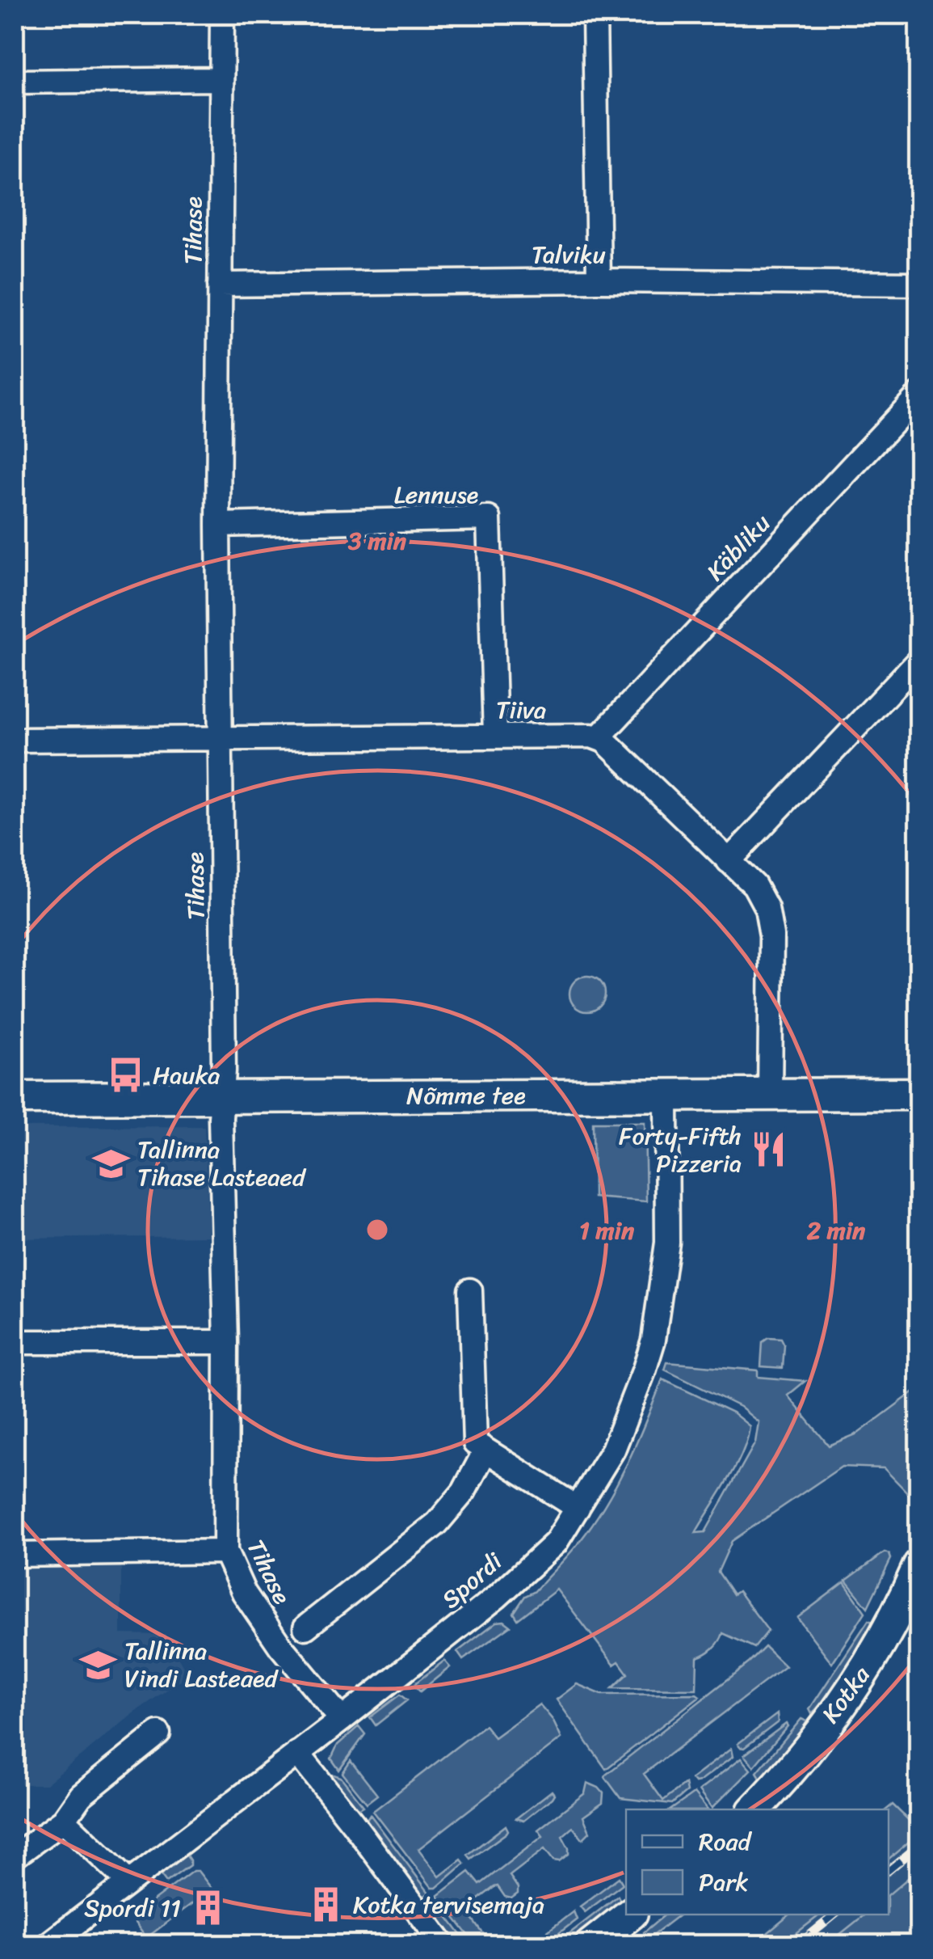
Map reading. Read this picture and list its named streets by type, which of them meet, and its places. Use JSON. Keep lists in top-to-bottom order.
{
  "streets": {
    "street": [
      "Tihase",
      "Talviku",
      "Lennuse",
      "Käbliku",
      "Tiiva",
      "Nõmme tee",
      "Spordi",
      "Kotka"
    ]
  },
  "crossings": [
    ["Tihase", "Talviku"],
    ["Tihase", "Lennuse"],
    ["Tihase", "Tiiva"],
    ["Tihase", "Nõmme tee"],
    ["Tihase", "Spordi"],
    ["Lennuse", "Tiiva"],
    ["Käbliku", "Tiiva"],
    ["Nõmme tee", "Spordi"]
  ],
  "places": {
    "bus stop": ["Hauka"],
    "restaurant": ["Forty-Fifth Pizzeria"],
    "school or university": ["Tallinna Tihase Lasteaed", "Tallinna Vindi Lasteaed"],
    "building": ["Kotka tervisemaja", "Spordi 11"]
  },
  "legend": ["Road", "Park"],
  "rings": ["3 min", "1 min", "2 min"]
}
